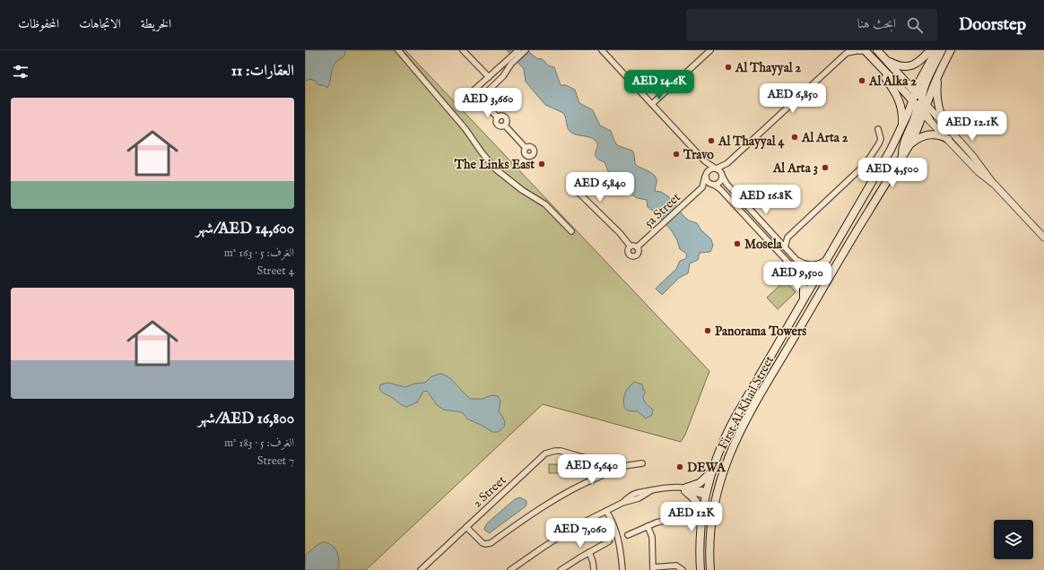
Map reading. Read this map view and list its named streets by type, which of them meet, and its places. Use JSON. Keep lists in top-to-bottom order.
{
  "streets": {
    "main road": ["First Al Khail Street"],
    "street": ["5a Street", "2 Street"]
  },
  "places": [
    "Al Thayyal 2",
    "Al Alka 2",
    "Al Arta 2",
    "Al Thayyal 4",
    "Travo",
    "The Links East",
    "Al Arta 3",
    "Mosela",
    "Panorama Towers",
    "DEWA"
  ],
  "page": {
    "header": "Doorstep",
    "search": "ابحث هنا",
    "nav": ["الخريطة", "الاتجاهات", "المحفوظات"],
    "heading": "العقارات: 11",
    "price": [
      "AED 14.6K",
      "AED 6,850",
      "AED 3,660",
      "AED 12.1K",
      "AED 4,500",
      "AED 6,840",
      "AED 16.8K",
      "AED 9,500",
      "AED 6,640",
      "AED 12K",
      "AED 7,060"
    ],
    "list": [
      {
        "name": "AED 14,600/شهر",
        "note": "الغرف: 5 · 163 m² · 4 Street"
      },
      {
        "name": "AED 16,800/شهر",
        "note": "الغرف: 5 · 183 m² · 7 Street"
      }
    ]
  }
}
